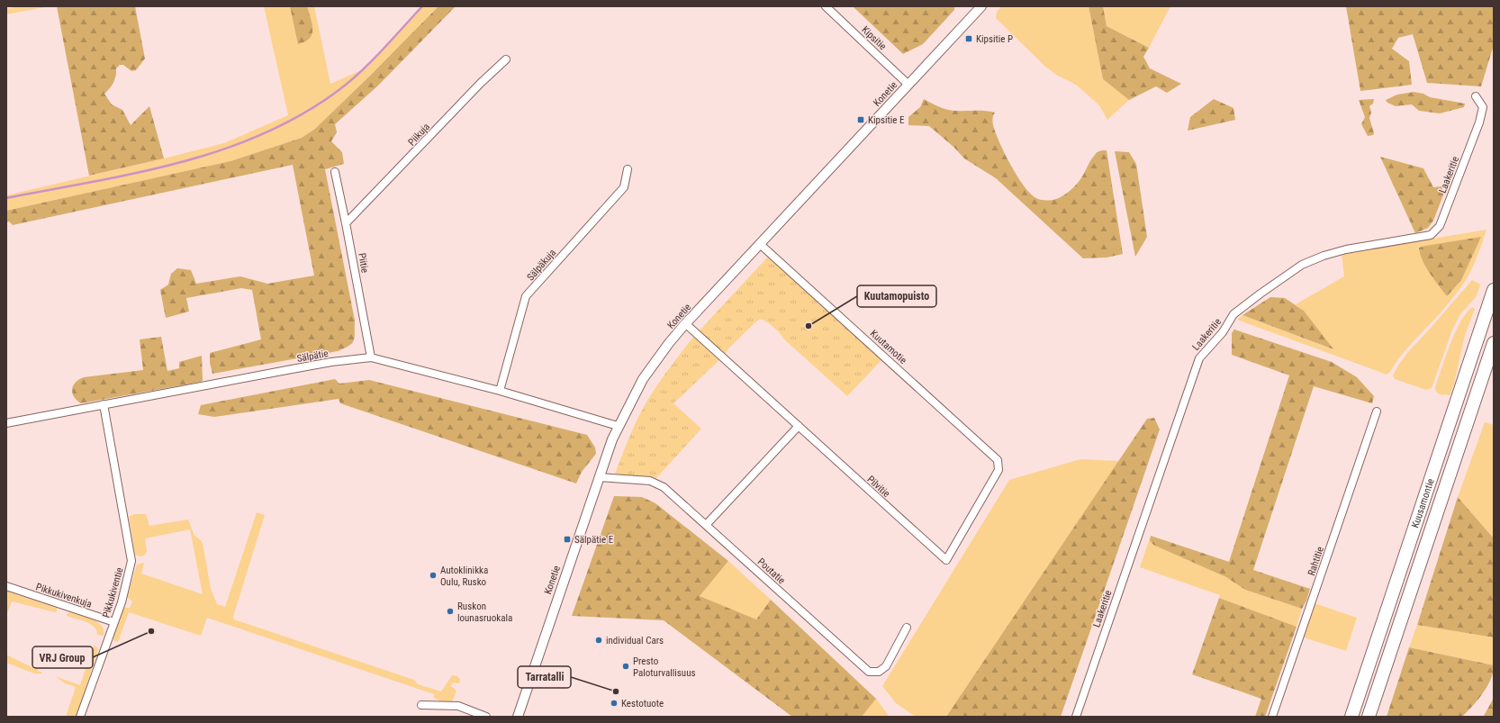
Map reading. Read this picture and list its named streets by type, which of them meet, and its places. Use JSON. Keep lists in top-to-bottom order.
{
  "streets": {
    "highway": ["Kuusamontie"],
    "street": [
      "Kipsitie",
      "Konetie",
      "Piikuja",
      "Laakeritie",
      "Piitie",
      "Sälpäkuja",
      "Kuutamotie",
      "Sälpätie",
      "Pilvitie",
      "Rahtitie",
      "Poutatie",
      "Pikkukiventie",
      "Pikkukivenkuja"
    ]
  },
  "crossings": [
    ["Kipsitie", "Konetie"],
    ["Konetie", "Kuutamotie"],
    ["Konetie", "Sälpätie"],
    ["Konetie", "Pilvitie"],
    ["Konetie", "Poutatie"],
    ["Piikuja", "Piitie"],
    ["Piitie", "Sälpätie"],
    ["Sälpäkuja", "Sälpätie"],
    ["Kuutamotie", "Pilvitie"],
    ["Sälpätie", "Pikkukiventie"],
    ["Pikkukiventie", "Pikkukivenkuja"]
  ],
  "places": {
    "transit": ["Kipsitie P", "Kipsitie E", "Sälpätie E"],
    "other": [
      "Kuutamopuisto",
      "Autoklinikka Oulu, Rusko",
      "Ruskon lounasruokala",
      "VRJ Group",
      "individual Cars",
      "Presto Paloturvallisuus",
      "Tarratalli",
      "Kestotuote"
    ]
  }
}
